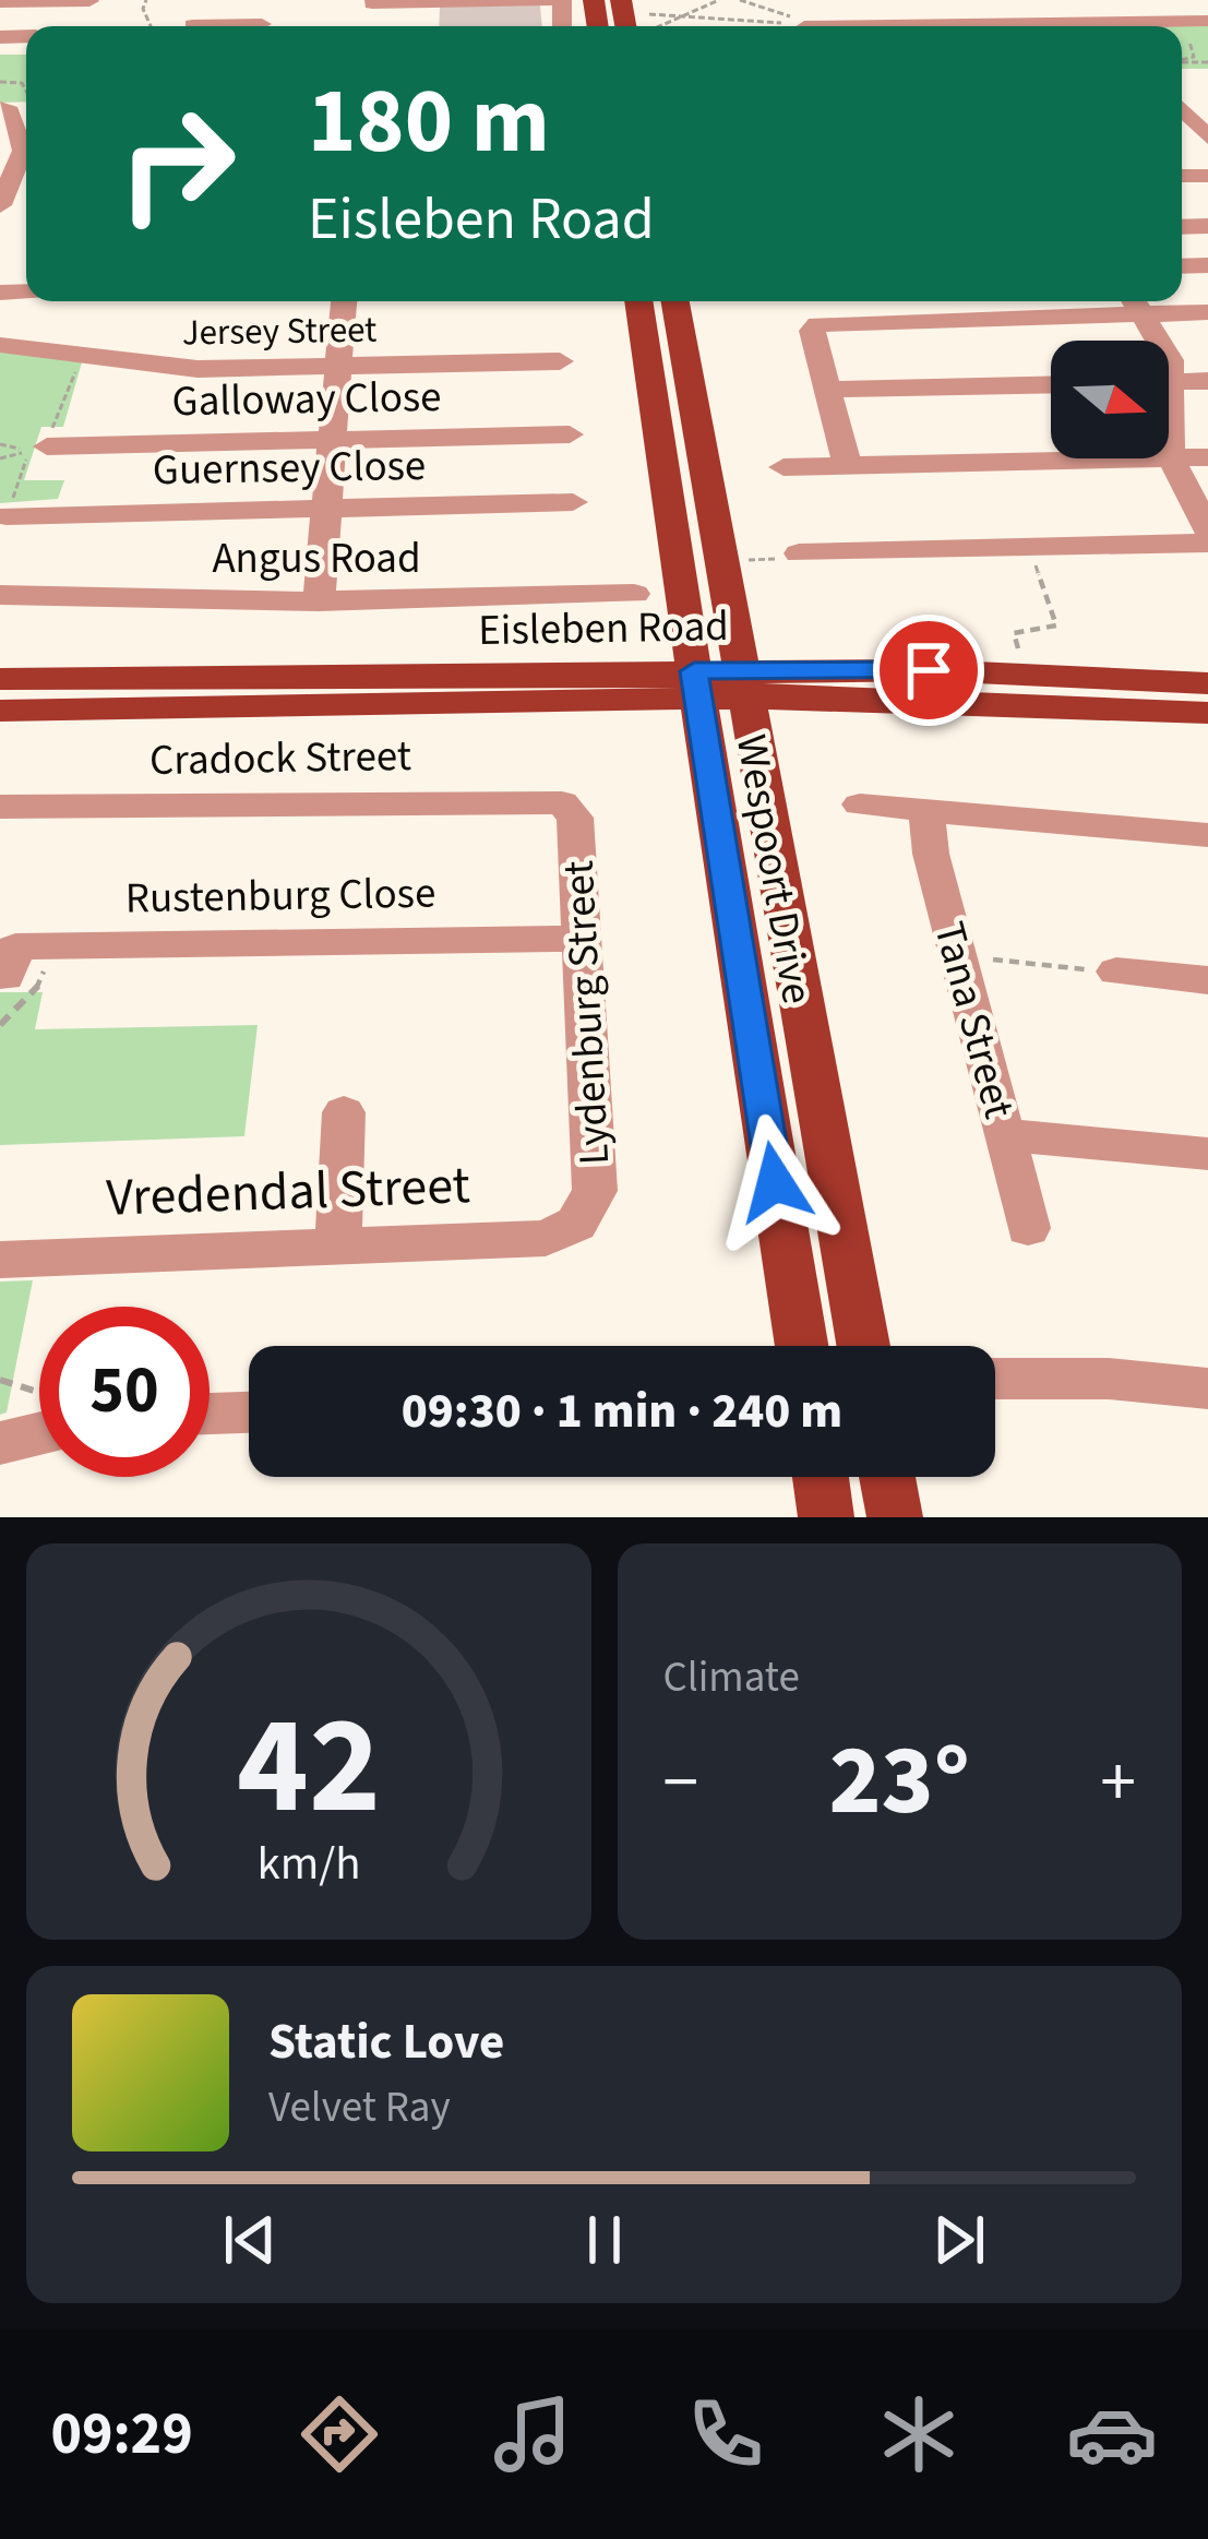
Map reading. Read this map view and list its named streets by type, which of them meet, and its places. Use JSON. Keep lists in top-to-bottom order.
{
  "streets": {
    "main road": ["Eisleben Road", "Wespoort Drive"],
    "street": [
      "Jersey Street",
      "Galloway Close",
      "Guernsey Close",
      "Angus Road",
      "Cradock Street",
      "Rustenburg Close",
      "Lydenburg Street",
      "Tana Street",
      "Vredendal Street"
    ]
  },
  "crossings": [
    ["Eisleben Road", "Wespoort Drive"],
    ["Cradock Street", "Lydenburg Street"],
    ["Rustenburg Close", "Lydenburg Street"],
    ["Lydenburg Street", "Vredendal Street"]
  ],
  "north": "right",
  "page": {
    "turn": ["180 m", "Eisleben Road"],
    "limit": "50",
    "trip": "09:30 · 1 min · 240 m",
    "tile": "Climate",
    "heat": ["−", "23°", "+"],
    "song": ["Static Love", "Velvet Ray"],
    "tabs": "09:29",
    "gauge": ["42", "km/h"]
  }
}
